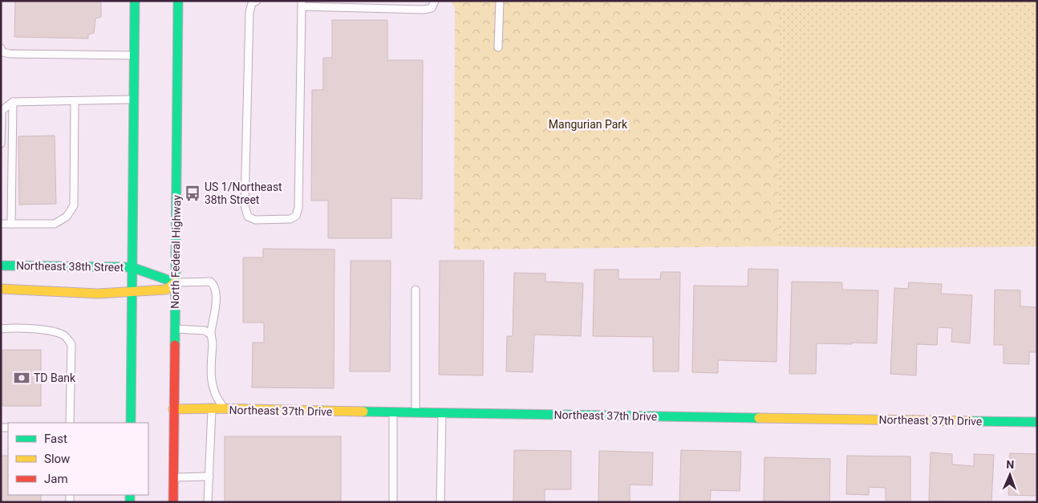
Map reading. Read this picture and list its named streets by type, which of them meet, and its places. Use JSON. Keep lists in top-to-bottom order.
{
  "streets": {
    "street": ["North Federal Highway", "Northeast 38th Street", "Northeast 37th Drive"]
  },
  "crossings": [
    ["North Federal Highway", "Northeast 38th Street"],
    ["North Federal Highway", "Northeast 37th Drive"]
  ],
  "parks": ["Mangurian Park"],
  "places": {
    "bus stop": ["US 1/Northeast 38th Street"],
    "bank": ["TD Bank"]
  },
  "legend": ["Fast", "Slow", "Jam"],
  "north": "top"
}
